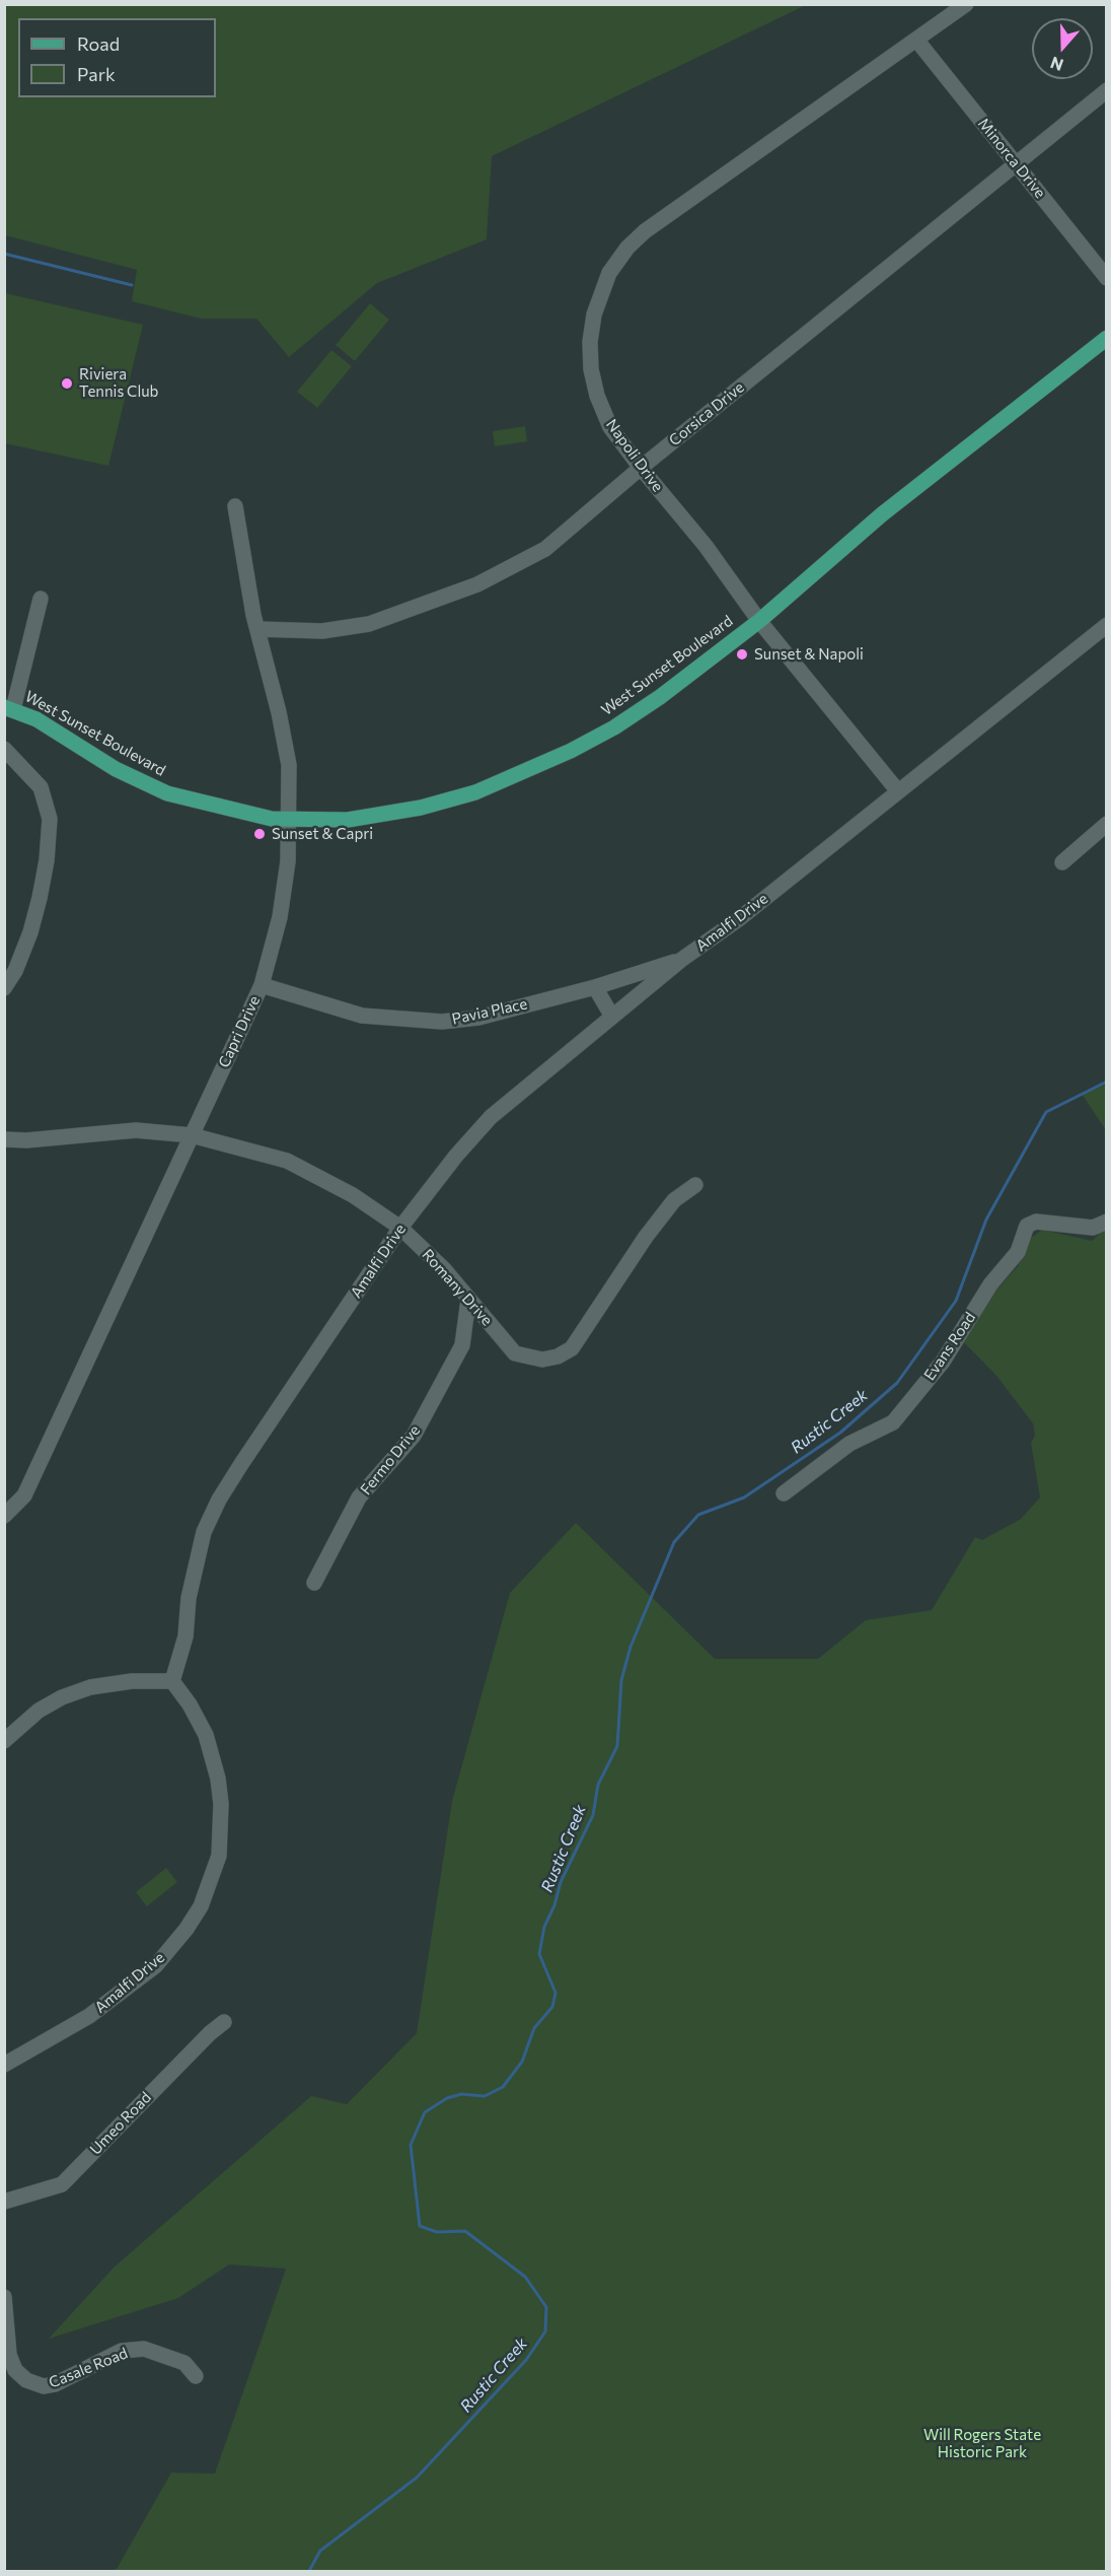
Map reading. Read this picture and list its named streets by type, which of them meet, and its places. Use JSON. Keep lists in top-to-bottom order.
{
  "streets": {
    "main road": ["West Sunset Boulevard"],
    "street": [
      "Minorca Drive",
      "Corsica Drive",
      "Napoli Drive",
      "Amalfi Drive",
      "Pavia Place",
      "Capri Drive",
      "Romany Drive",
      "Evans Road",
      "Fermo Drive",
      "Umeo Road",
      "Casale Road"
    ]
  },
  "crossings": [
    ["Minorca Drive", "Corsica Drive"],
    ["Minorca Drive", "Napoli Drive"],
    ["Corsica Drive", "Napoli Drive"],
    ["Corsica Drive", "Capri Drive"],
    ["Napoli Drive", "West Sunset Boulevard"],
    ["Napoli Drive", "Amalfi Drive"],
    ["West Sunset Boulevard", "Capri Drive"],
    ["Amalfi Drive", "Pavia Place"],
    ["Amalfi Drive", "Romany Drive"],
    ["Pavia Place", "Capri Drive"],
    ["Capri Drive", "Romany Drive"],
    ["Romany Drive", "Fermo Drive"]
  ],
  "water": ["Rustic Creek"],
  "parks": ["Will Rogers State Historic Park"],
  "places": ["Riviera Tennis Club", "Sunset & Napoli", "Sunset & Capri"],
  "legend": ["Road", "Park"],
  "north": "bottom"
}
